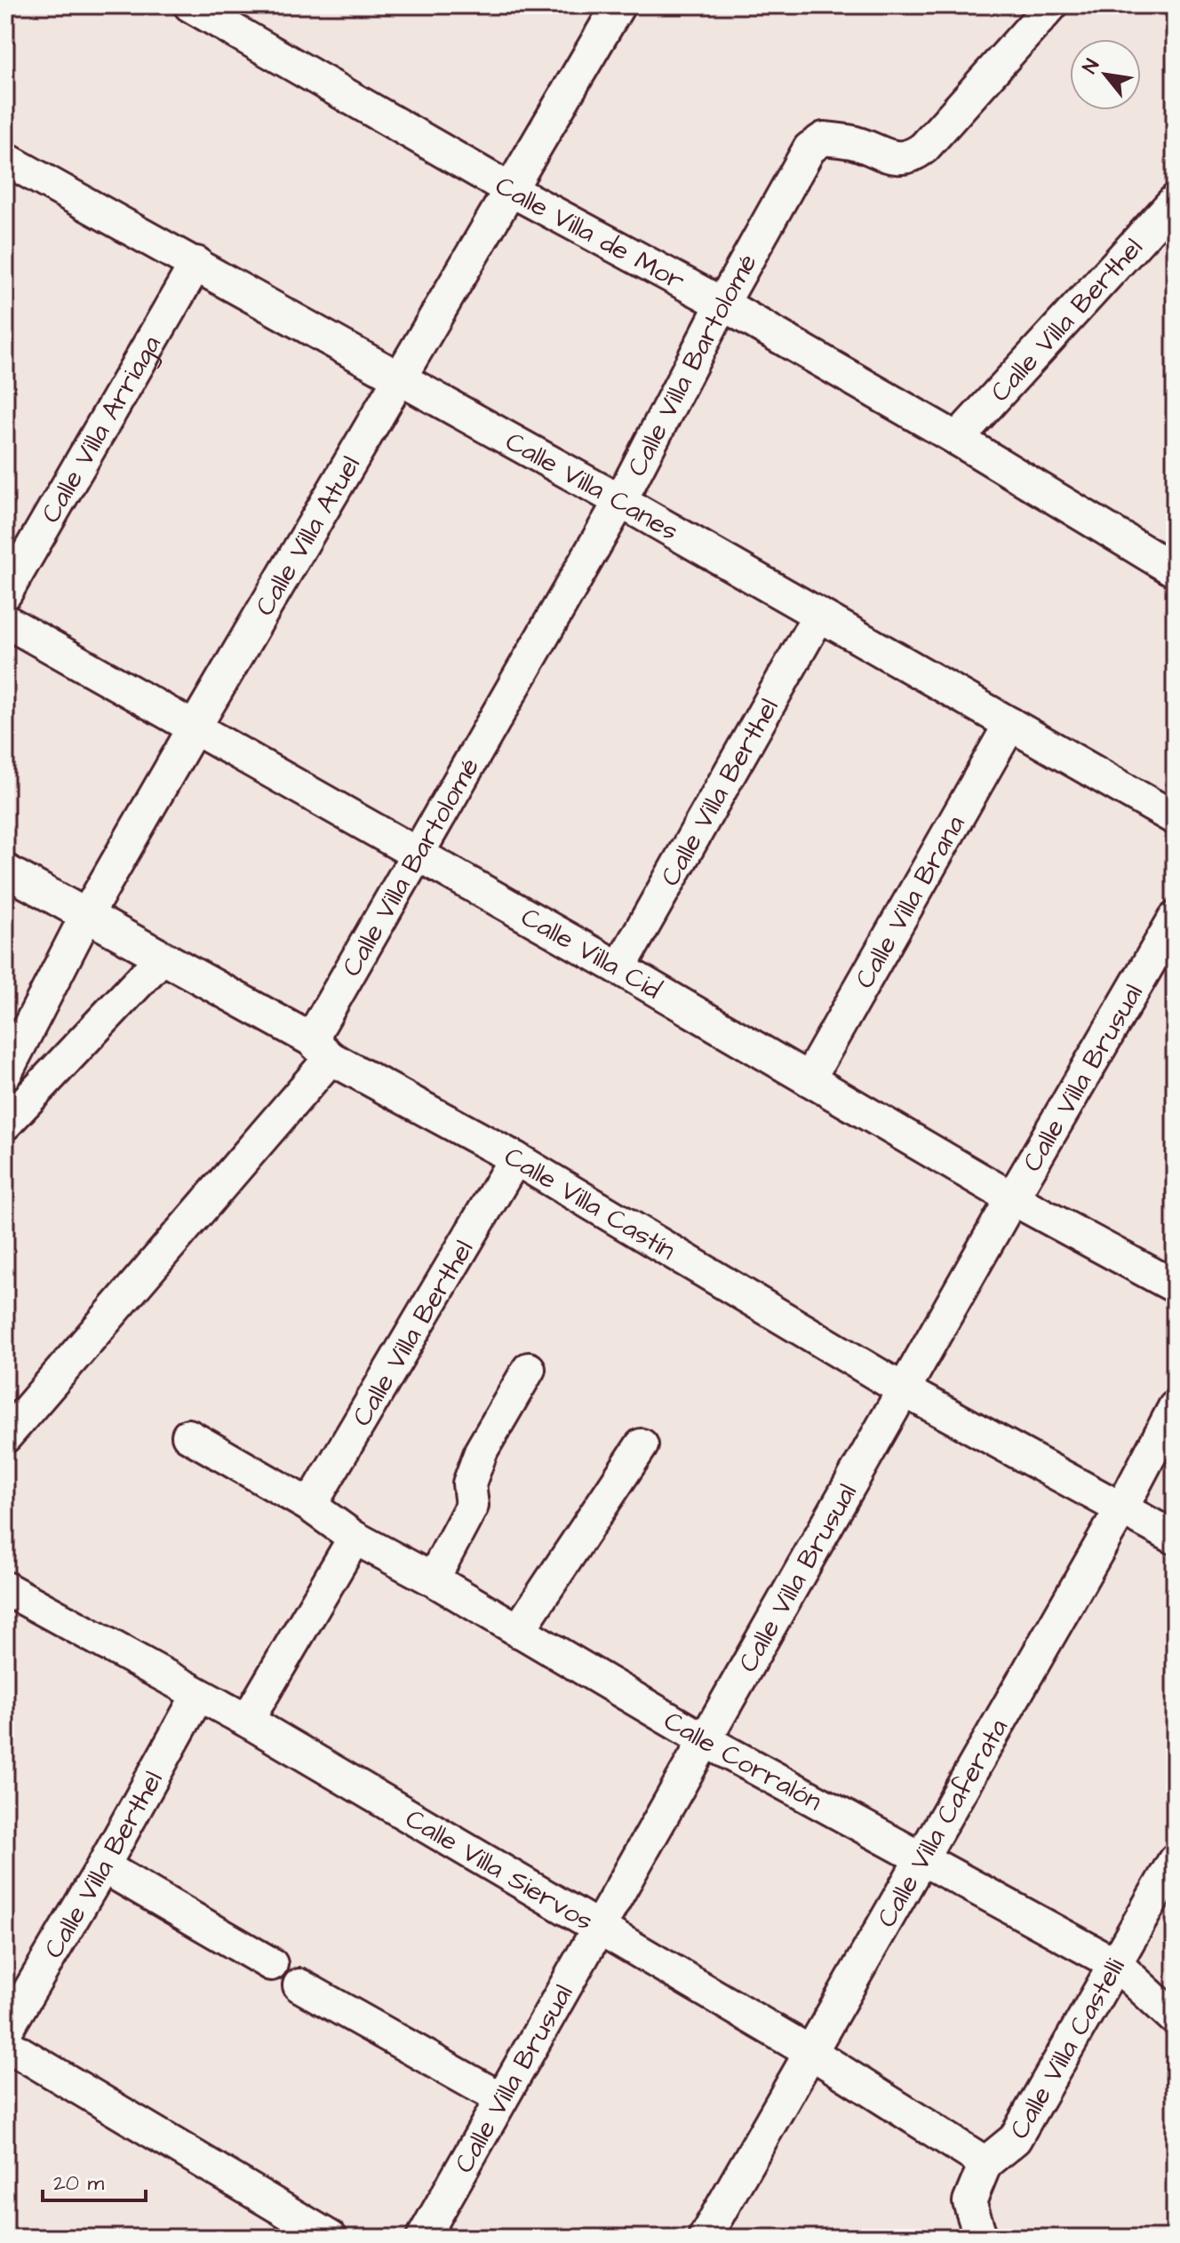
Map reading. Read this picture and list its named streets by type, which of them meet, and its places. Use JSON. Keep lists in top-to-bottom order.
{
  "streets": {
    "street": [
      "Calle Villa de Mor",
      "Calle Villa Berthel",
      "Calle Villa Bartolomé",
      "Calle Villa Arriaga",
      "Calle Villa Canes",
      "Calle Villa Atuel",
      "Calle Villa Brana",
      "Calle Villa Cid",
      "Calle Villa Brusual",
      "Calle Villa Castín",
      "Calle Corralón",
      "Calle Villa Caferata",
      "Calle Villa Siervos",
      "Calle Villa Castelli"
    ]
  },
  "crossings": [
    ["Calle Villa de Mor", "Calle Villa Berthel"],
    ["Calle Villa de Mor", "Calle Villa Bartolomé"],
    ["Calle Villa de Mor", "Calle Villa Atuel"],
    ["Calle Villa Berthel", "Calle Villa Canes"],
    ["Calle Villa Berthel", "Calle Villa Cid"],
    ["Calle Villa Berthel", "Calle Villa Castín"],
    ["Calle Villa Berthel", "Calle Corralón"],
    ["Calle Villa Berthel", "Calle Villa Siervos"],
    ["Calle Villa Bartolomé", "Calle Villa Canes"],
    ["Calle Villa Bartolomé", "Calle Villa Cid"],
    ["Calle Villa Bartolomé", "Calle Villa Castín"],
    ["Calle Villa Arriaga", "Calle Villa Canes"],
    ["Calle Villa Canes", "Calle Villa Atuel"],
    ["Calle Villa Canes", "Calle Villa Brana"],
    ["Calle Villa Atuel", "Calle Villa Cid"],
    ["Calle Villa Atuel", "Calle Villa Castín"],
    ["Calle Villa Brana", "Calle Villa Cid"],
    ["Calle Villa Cid", "Calle Villa Brusual"],
    ["Calle Villa Brusual", "Calle Villa Castín"],
    ["Calle Villa Brusual", "Calle Corralón"],
    ["Calle Villa Brusual", "Calle Villa Siervos"],
    ["Calle Villa Castín", "Calle Villa Caferata"],
    ["Calle Corralón", "Calle Villa Caferata"],
    ["Calle Corralón", "Calle Villa Castelli"],
    ["Calle Villa Caferata", "Calle Villa Siervos"],
    ["Calle Villa Siervos", "Calle Villa Castelli"]
  ],
  "scale_bar": "20 m",
  "north": "top left"
}
